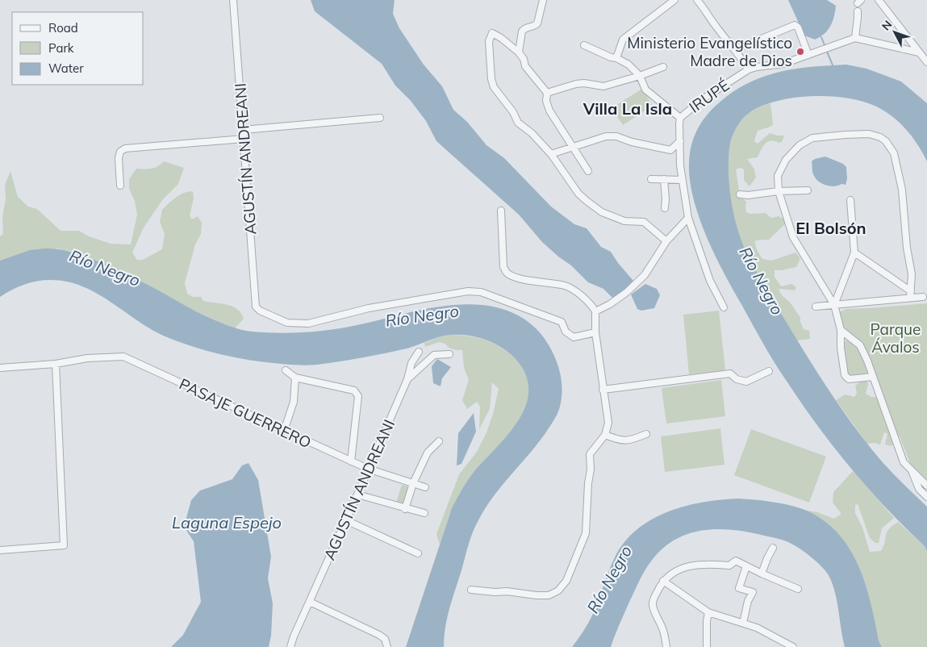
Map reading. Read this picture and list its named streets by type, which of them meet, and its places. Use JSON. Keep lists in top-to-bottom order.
{
  "streets": {
    "street": ["IRUPÉ", "AGUSTÍN ANDREANI", "PASAJE GUERRERO"]
  },
  "crossings": [
    ["AGUSTÍN ANDREANI", "PASAJE GUERRERO"]
  ],
  "districts": ["Villa La Isla", "El Bolsón"],
  "water": ["Río Negro", "Laguna Espejo"],
  "parks": ["Parque Ávalos"],
  "places": ["Ministerio Evangelístico Madre de Dios"],
  "legend": ["Road", "Park", "Water"],
  "north": "top left"
}
